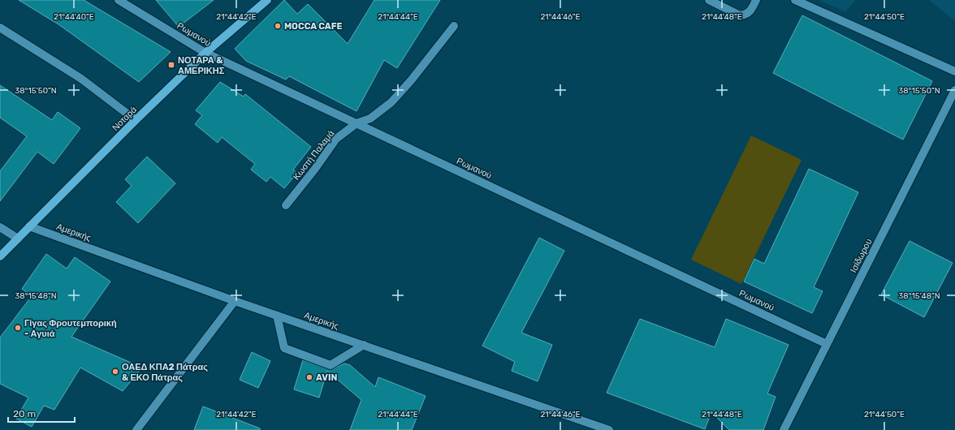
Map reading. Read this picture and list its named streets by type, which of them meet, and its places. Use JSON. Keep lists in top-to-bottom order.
{
  "streets": {
    "main road": ["Νοταρά"],
    "street": [
      "Ρωμανού",
      "Κωστή Παλαμά",
      "Αμερικής",
      "Ισίδωρου"
    ]
  },
  "crossings": [
    ["Ρωμανού", "Νοταρά"],
    ["Ρωμανού", "Κωστή Παλαμά"],
    ["Ρωμανού", "Ισίδωρου"],
    ["Νοταρά", "Αμερικής"]
  ],
  "places": {
    "other": [
      "MOCCA CAFE",
      "Γίγας Φρουτεμπορική - Αγυιά",
      "ΟΑΕΔ ΚΠΑ2 Πάτρας & ΕΚΟ Πάτρας",
      "AVIN"
    ],
    "transit": ["ΝΟΤΑΡΑ & ΑΜΕΡΙΚΗΣ"]
  },
  "scale_bar": "20 m",
  "coordinates": [
    "21°44'40\"E",
    "21°44'42\"E",
    "21°44'44\"E",
    "21°44'46\"E",
    "21°44'48\"E",
    "21°44'50\"E",
    "38°15'50\"N",
    "38°15'48\"N"
  ]
}
